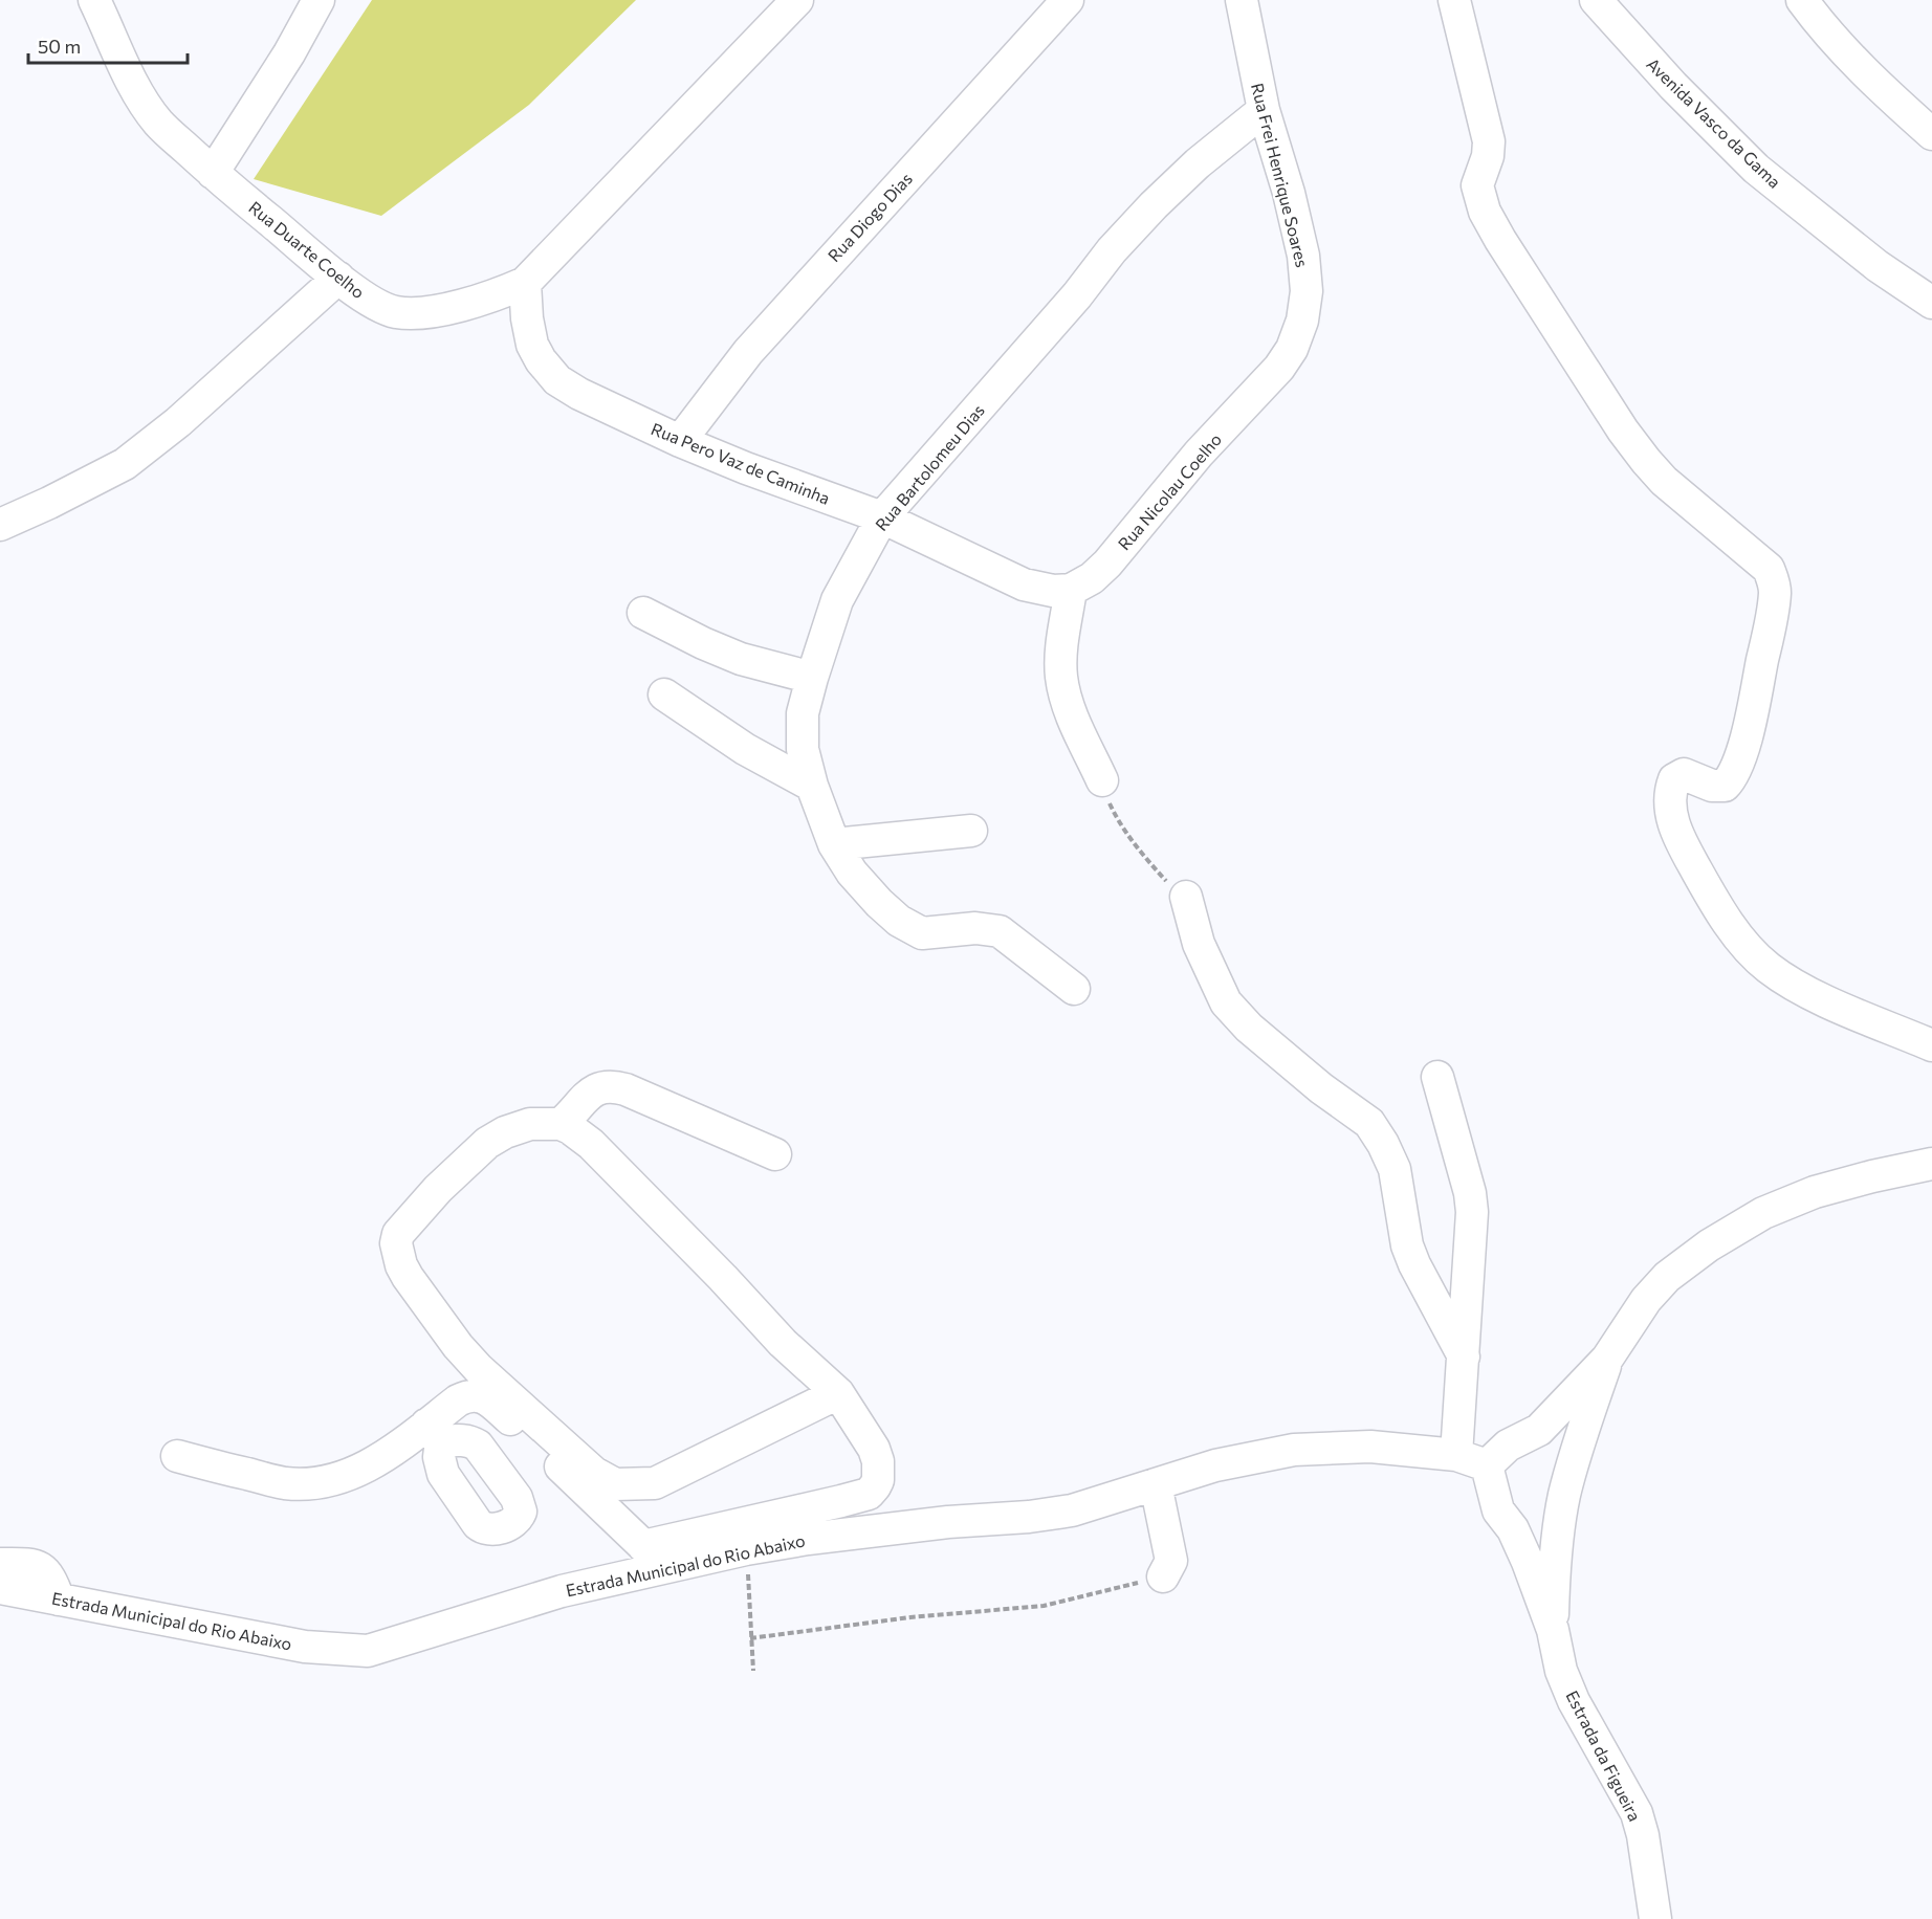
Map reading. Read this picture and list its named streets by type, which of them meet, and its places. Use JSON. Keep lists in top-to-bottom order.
{
  "streets": {
    "street": [
      "Avenida Vasco da Gama",
      "Rua Frei Henrique Soares",
      "Rua Diogo Dias",
      "Rua Duarte Coelho",
      "Rua Pero Vaz de Caminha",
      "Rua Bartolomeu Dias",
      "Rua Nicolau Coelho",
      "Estrada Municipal do Rio Abaixo",
      "Estrada da Figueira"
    ]
  },
  "crossings": [
    ["Rua Frei Henrique Soares", "Rua Bartolomeu Dias"],
    ["Rua Frei Henrique Soares", "Rua Nicolau Coelho"],
    ["Rua Diogo Dias", "Rua Pero Vaz de Caminha"],
    ["Rua Duarte Coelho", "Rua Pero Vaz de Caminha"],
    ["Rua Pero Vaz de Caminha", "Rua Bartolomeu Dias"],
    ["Rua Pero Vaz de Caminha", "Rua Nicolau Coelho"]
  ],
  "scale_bar": "50 m"
}
